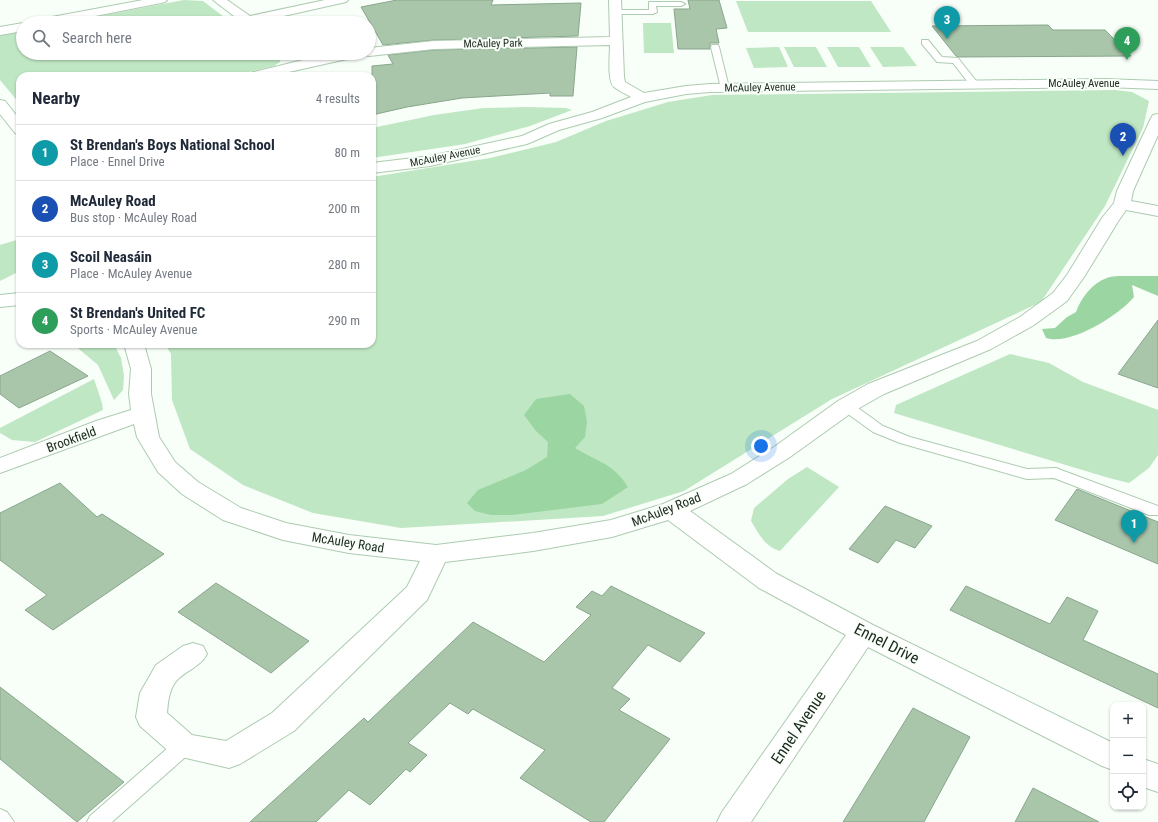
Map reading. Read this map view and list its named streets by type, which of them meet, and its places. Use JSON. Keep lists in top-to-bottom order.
{
  "streets": {
    "street": [
      "McAuley Park",
      "McAuley Avenue",
      "Brookfield",
      "McAuley Road",
      "Ennel Drive",
      "Ennel Avenue"
    ]
  },
  "crossings": [
    ["Brookfield", "McAuley Road"],
    ["McAuley Road", "Ennel Drive"],
    ["Ennel Drive", "Ennel Avenue"]
  ],
  "page": {
    "pins": [
      "3",
      "4",
      "2",
      "1"
    ],
    "search": "Search here",
    "heading": ["Nearby", "4 results"],
    "list": [
      {
        "mark": "1",
        "name": "St Brendan's Boys National School",
        "note": "Place · Ennel Drive",
        "value": "80 m"
      },
      {
        "mark": "2",
        "name": "McAuley Road",
        "note": "Bus stop · McAuley Road",
        "value": "200 m"
      },
      {
        "mark": "3",
        "name": "Scoil Neasáin",
        "note": "Place · McAuley Avenue",
        "value": "280 m"
      },
      {
        "mark": "4",
        "name": "St Brendan's United FC",
        "note": "Sports · McAuley Avenue",
        "value": "290 m"
      }
    ],
    "map_buttons": ["+", "−"]
  }
}
